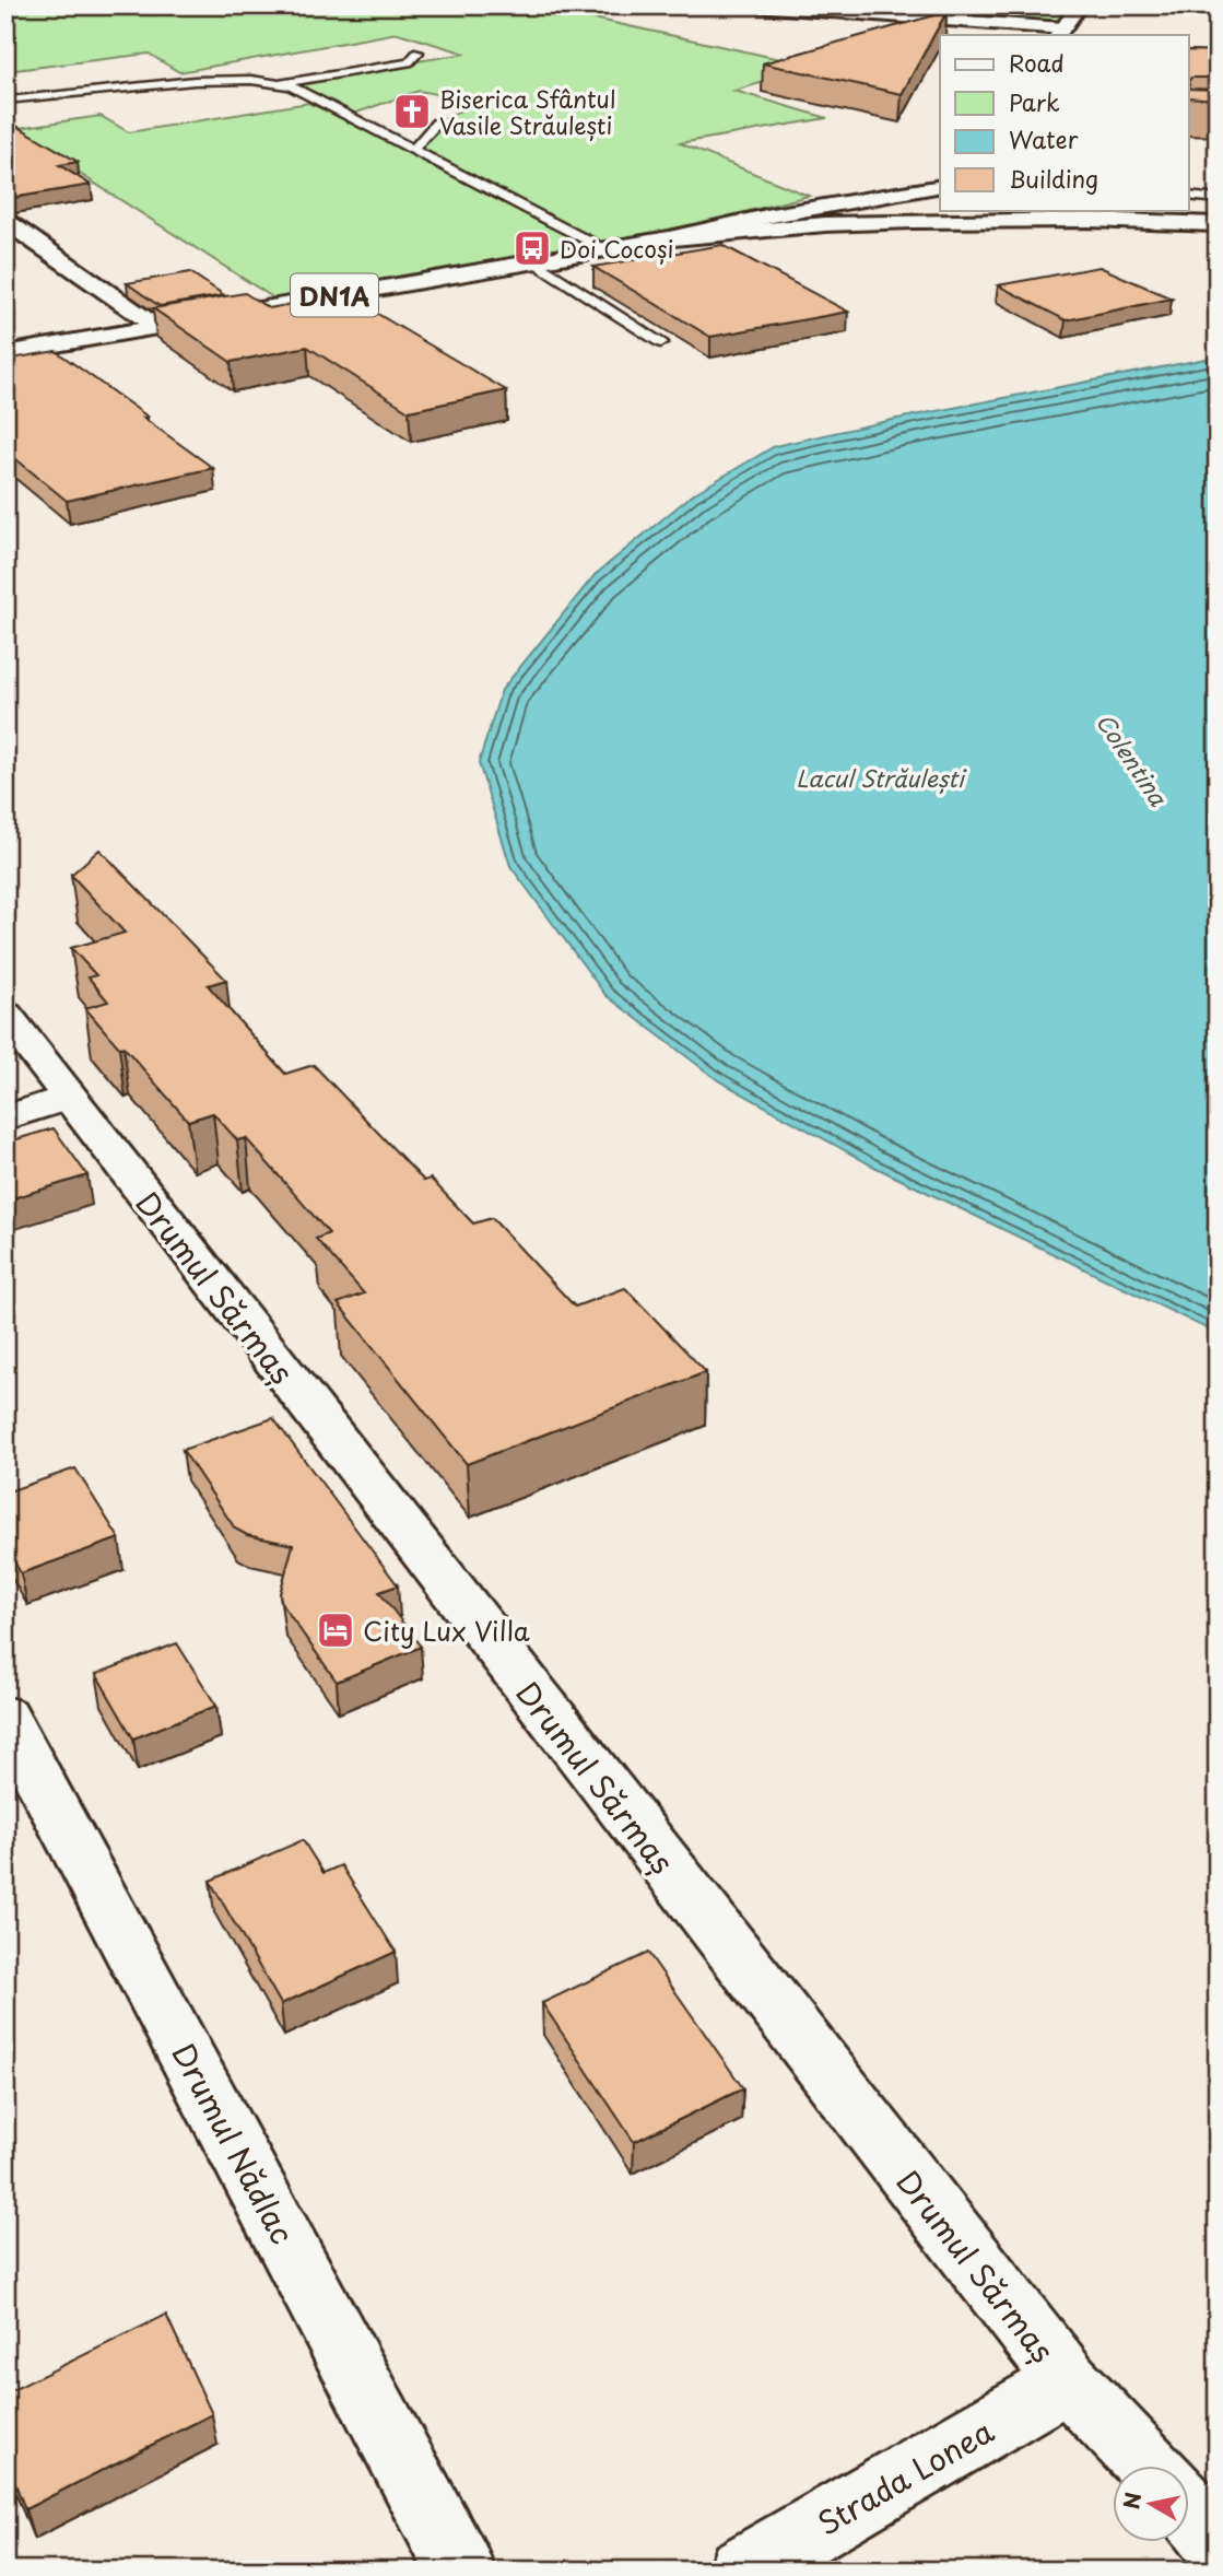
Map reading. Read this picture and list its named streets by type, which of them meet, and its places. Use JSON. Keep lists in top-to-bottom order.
{
  "streets": {
    "street": [
      "DN1A",
      "Drumul Sărmaș",
      "Drumul Nădlac",
      "Strada Lonea"
    ]
  },
  "crossings": [
    ["Drumul Sărmaș", "Strada Lonea"]
  ],
  "water": ["Colentina", "Lacul Străulești"],
  "places": {
    "church": ["Biserica Sfântul Vasile Străulești"],
    "bus stop": ["Doi Cocoși"],
    "hotel": ["City Lux Villa"]
  },
  "legend": [
    "Road",
    "Park",
    "Water",
    "Building"
  ],
  "north": "left"
}
